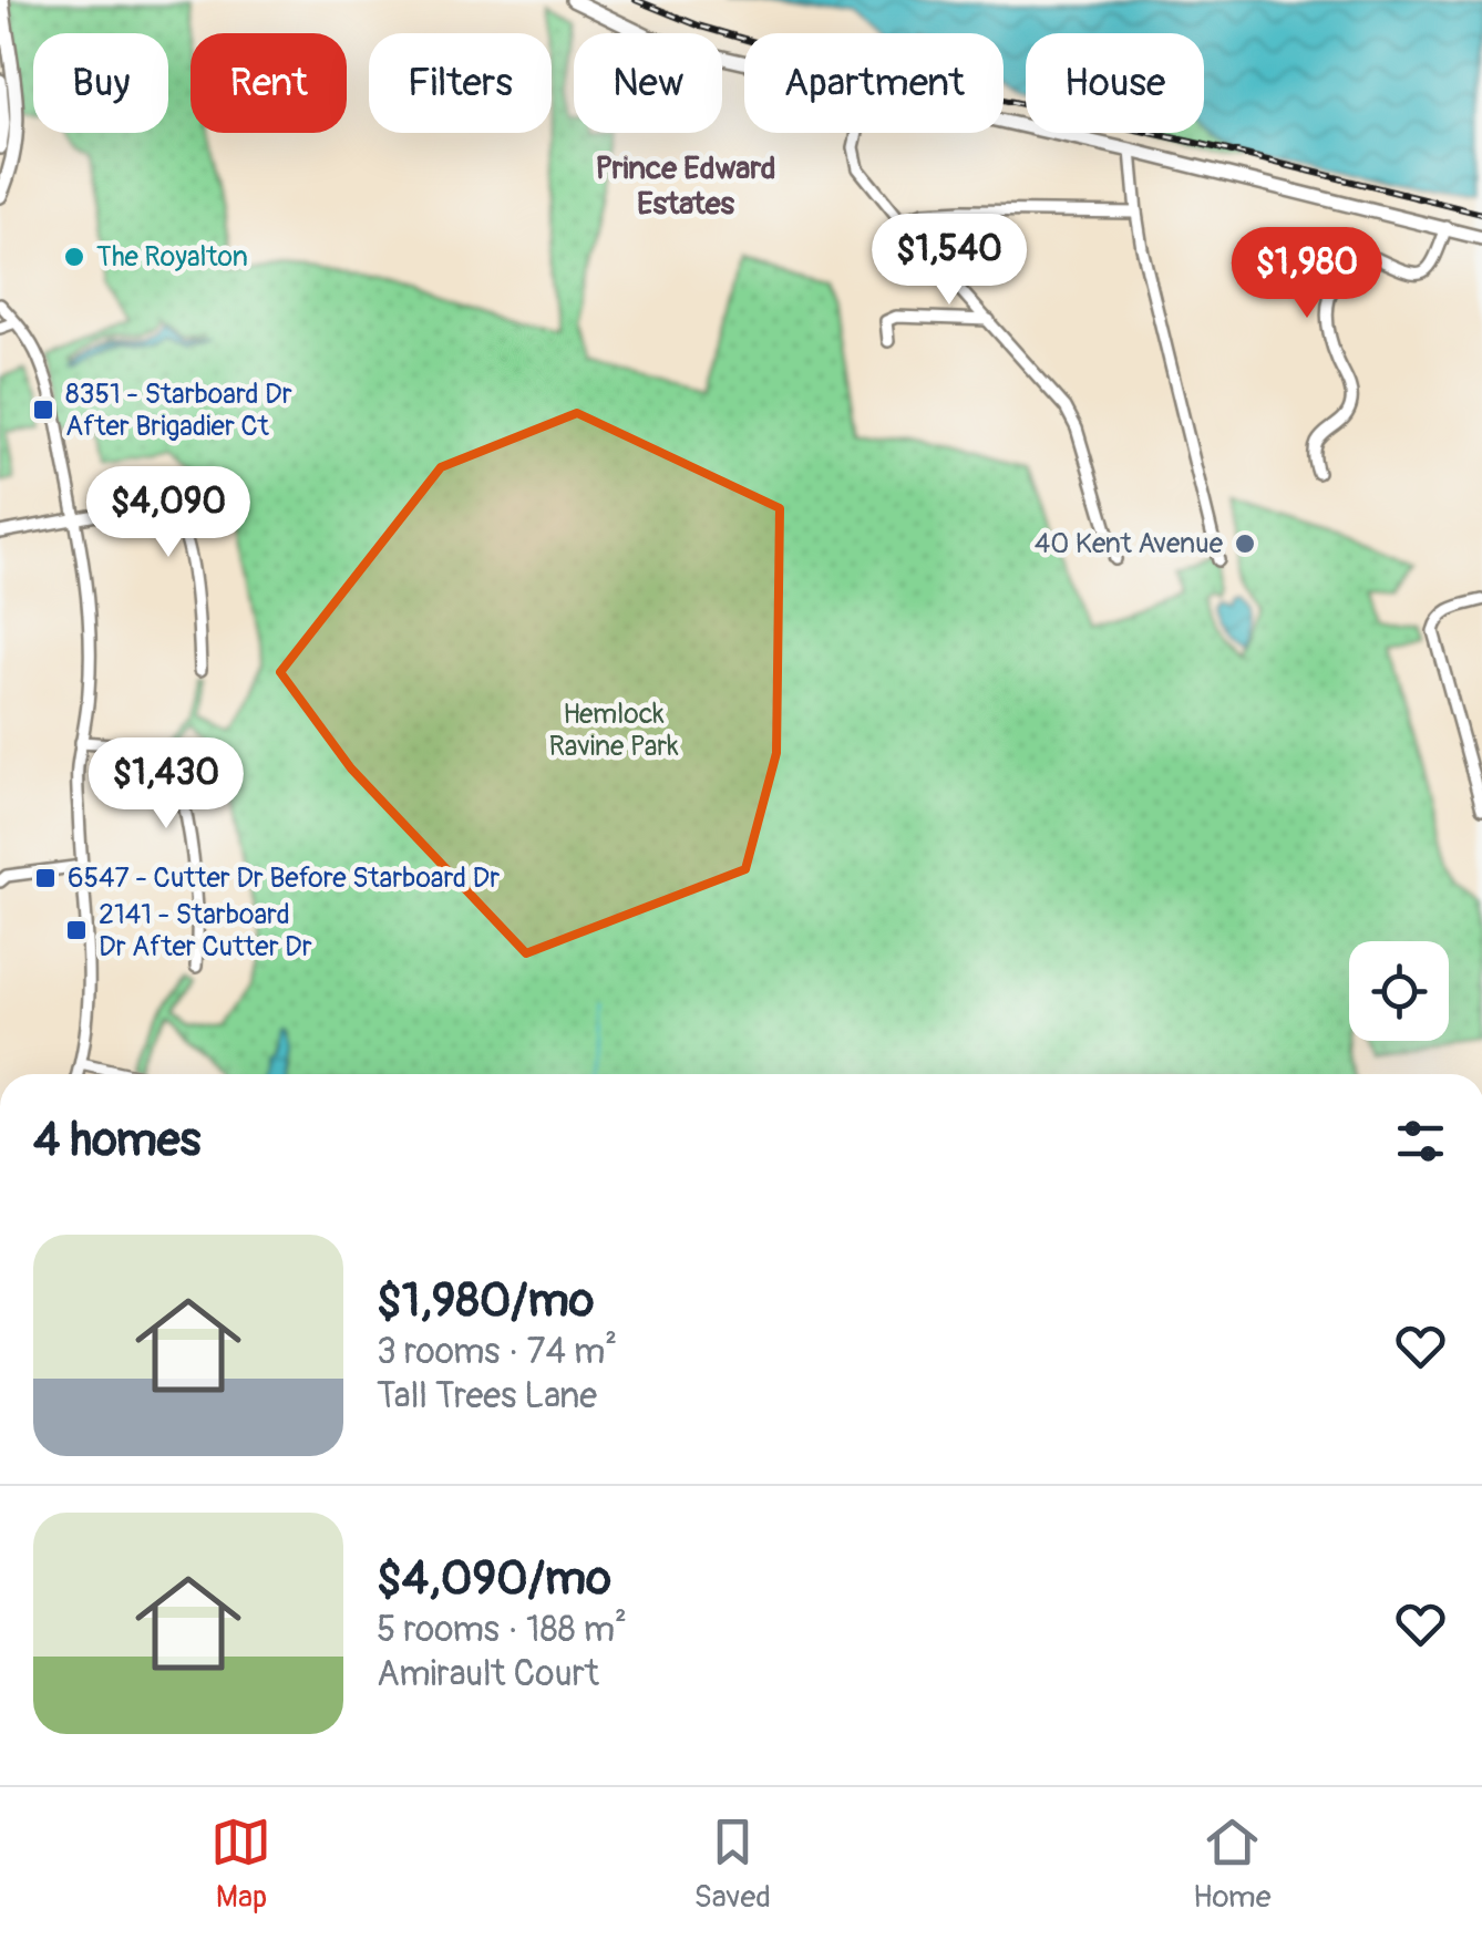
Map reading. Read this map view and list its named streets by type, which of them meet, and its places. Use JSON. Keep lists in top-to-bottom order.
{
  "districts": ["Prince Edward Estates"],
  "parks": ["Hemlock Ravine Park"],
  "places": {
    "other": ["The Royalton", "40 Kent Avenue"],
    "transit": ["8351 - Starboard Dr After Brigadier Ct", "6547 - Cutter Dr Before Starboard Dr", "2141 - Starboard Dr After Cutter Dr"]
  },
  "page": {
    "chip": [
      "Buy",
      "Rent",
      "Filters",
      "New",
      "Apartment",
      "House"
    ],
    "price": [
      "$1,540",
      "$1,980",
      "$4,090",
      "$1,430"
    ],
    "heading": "4 homes",
    "list": [
      {
        "name": "$1,980/mo",
        "note": "3 rooms · 74 m² · Tall Trees Lane"
      },
      {
        "name": "$4,090/mo",
        "note": "5 rooms · 188 m² · Amirault Court"
      }
    ],
    "tabs": ["Map", "Saved", "Home"]
  }
}
